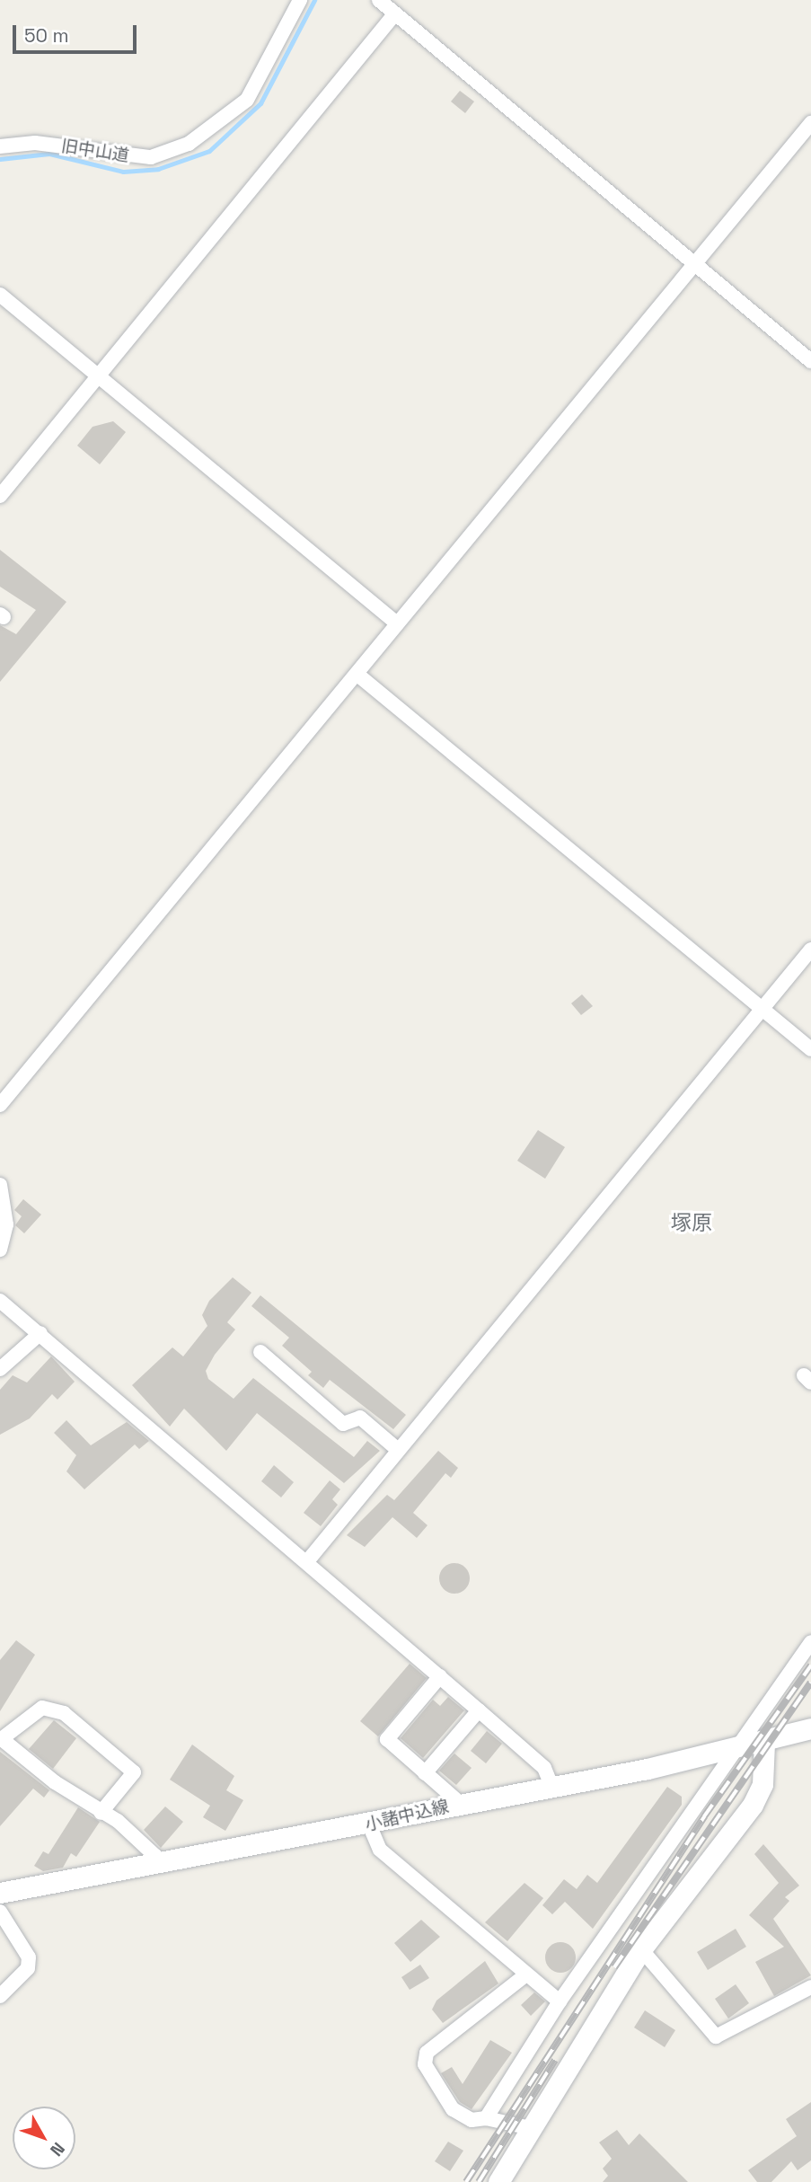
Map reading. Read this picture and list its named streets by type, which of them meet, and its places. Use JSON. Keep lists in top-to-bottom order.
{
  "streets": {
    "main road": ["小諸中込線"],
    "street": ["旧中山道"]
  },
  "districts": ["塚原"],
  "scale_bar": "50 m",
  "north": "bottom right"
}
